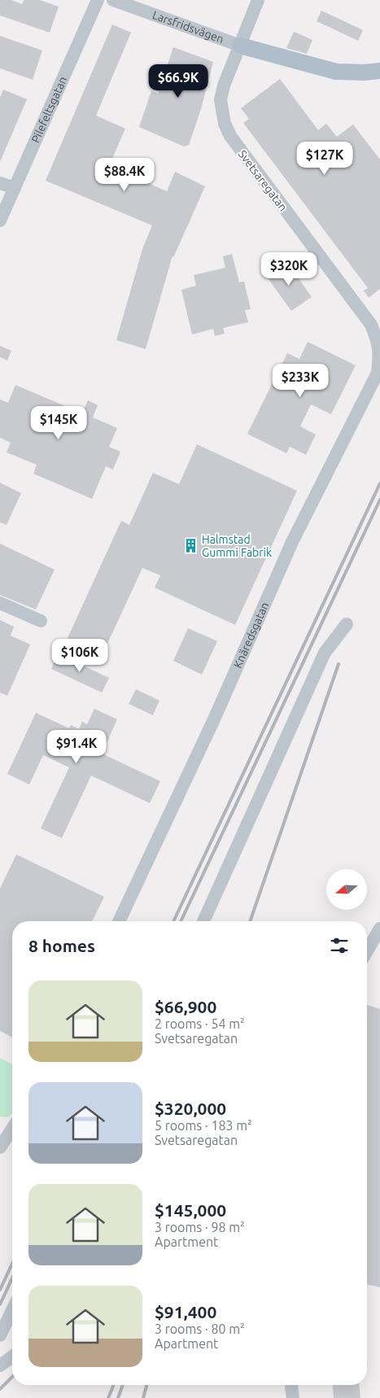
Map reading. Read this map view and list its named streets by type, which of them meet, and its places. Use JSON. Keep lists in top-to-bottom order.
{
  "streets": {
    "street": [
      "Larsfridsvägen",
      "Pilefeltsgatan",
      "Svetsaregatan",
      "Knäredsgatan"
    ]
  },
  "crossings": [
    ["Larsfridsvägen", "Svetsaregatan"],
    ["Svetsaregatan", "Knäredsgatan"]
  ],
  "places": {
    "building": ["Halmstad Gummi Fabrik"]
  },
  "north": "left",
  "page": {
    "price": [
      "$66.9K",
      "$127K",
      "$88.4K",
      "$320K",
      "$233K",
      "$145K",
      "$106K",
      "$91.4K"
    ],
    "heading": "8 homes",
    "list": [
      {
        "name": "$66,900",
        "note": "2 rooms · 54 m² · Svetsaregatan"
      },
      {
        "name": "$320,000",
        "note": "5 rooms · 183 m² · Svetsaregatan"
      },
      {
        "name": "$145,000",
        "note": "3 rooms · 98 m² · Apartment"
      },
      {
        "name": "$91,400",
        "note": "3 rooms · 80 m² · Apartment"
      }
    ]
  }
}
